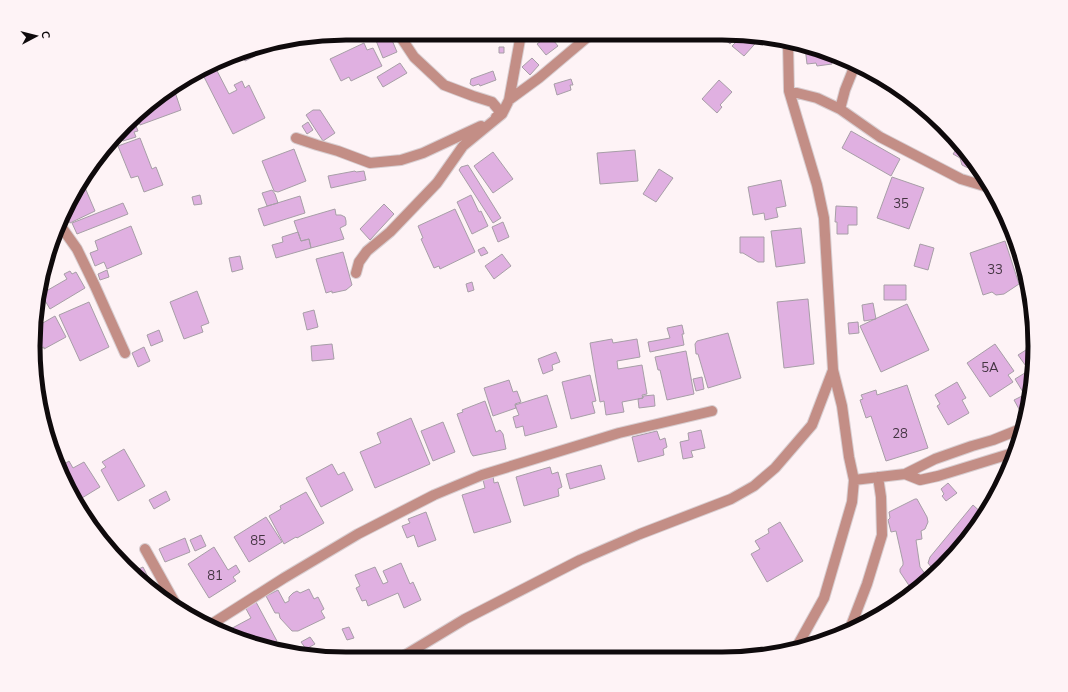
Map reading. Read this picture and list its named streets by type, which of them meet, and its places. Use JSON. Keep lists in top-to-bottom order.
{
  "house_numbers": [
    "35",
    "33",
    "5А",
    "28",
    "85",
    "81"
  ],
  "north": "right"
}
